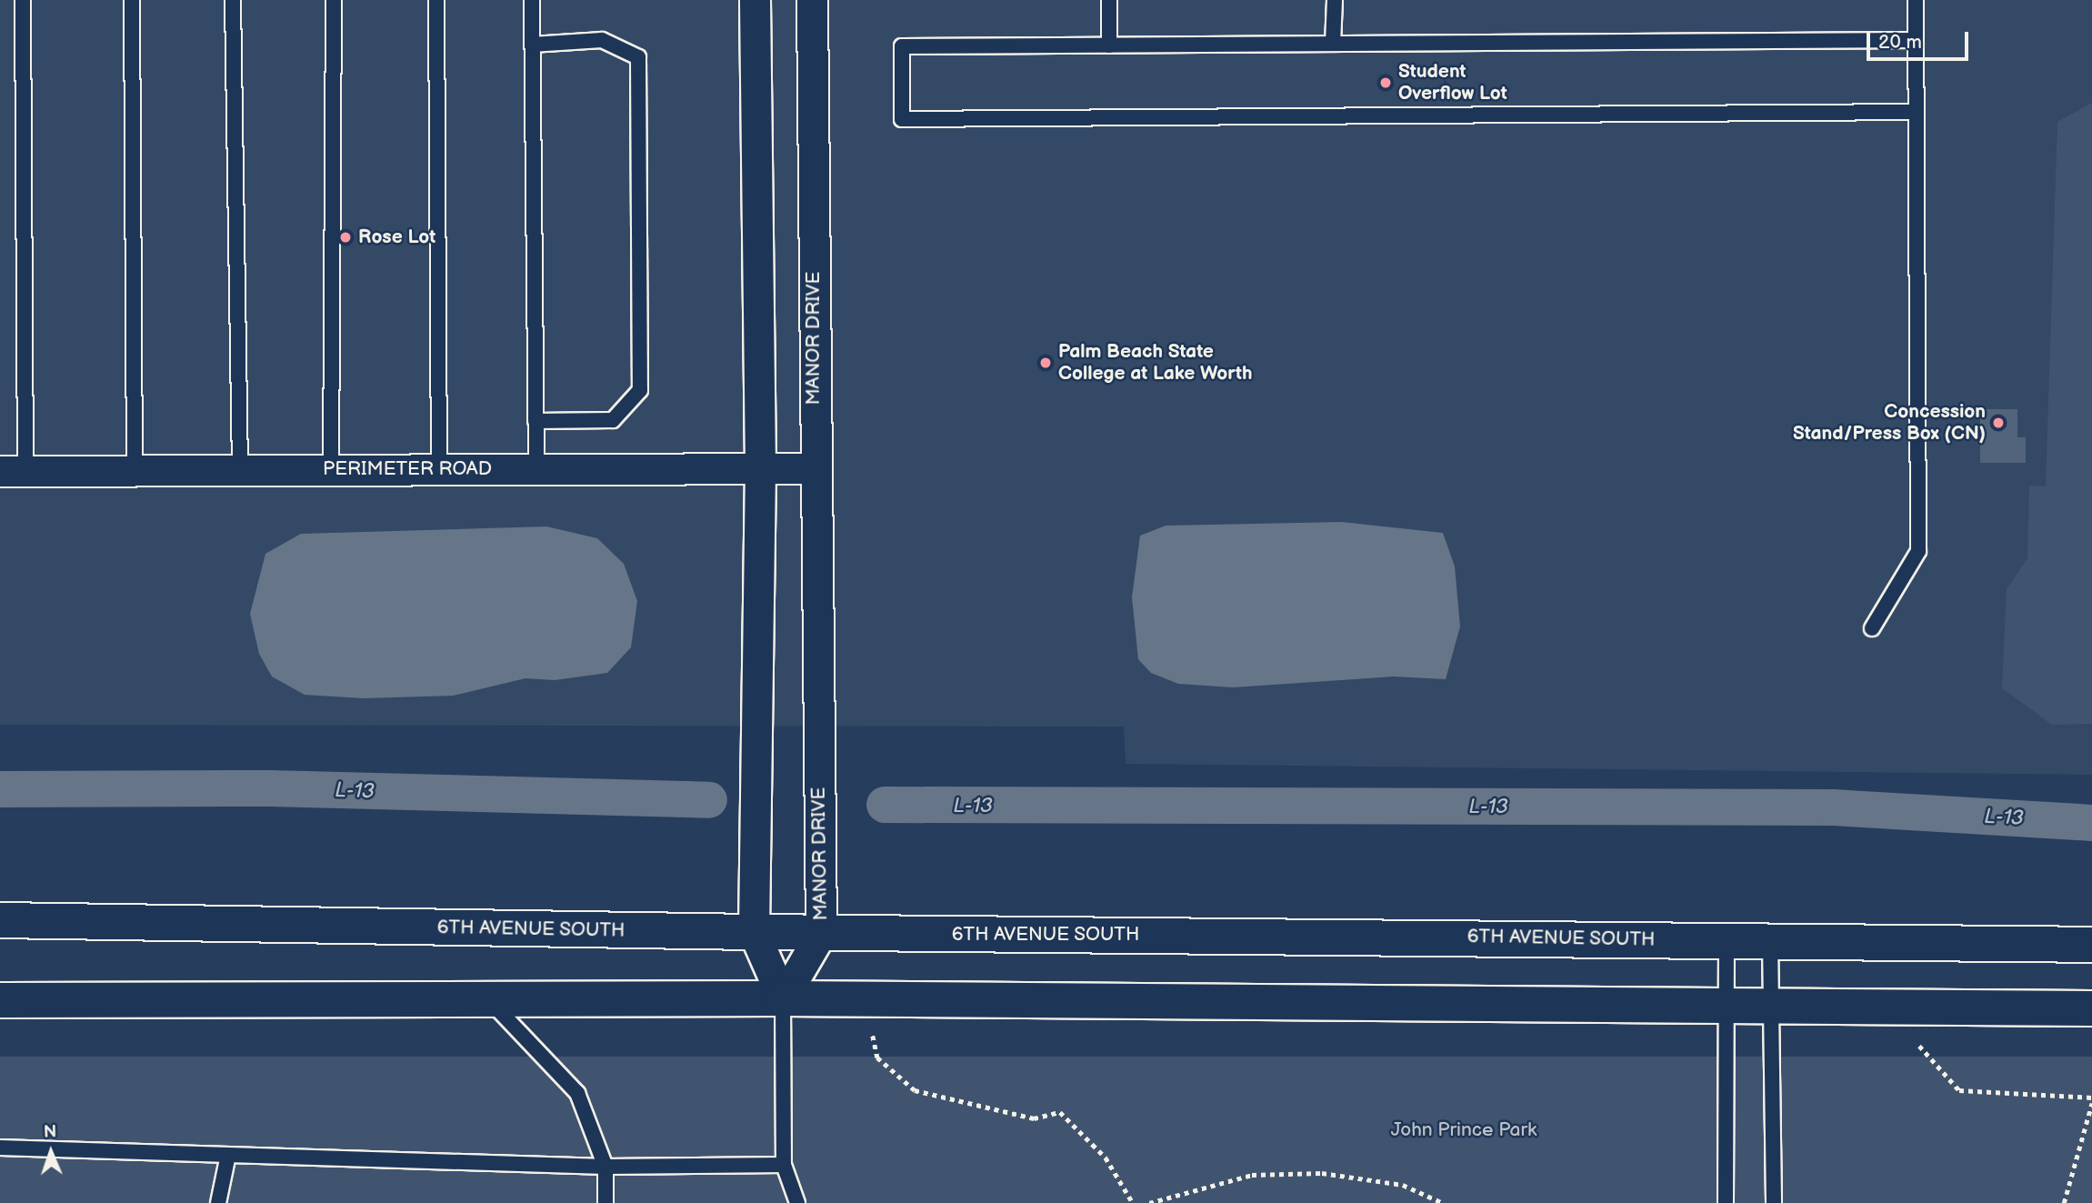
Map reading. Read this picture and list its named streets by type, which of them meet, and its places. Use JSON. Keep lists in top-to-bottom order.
{
  "streets": {
    "street": ["MANOR DRIVE", "PERIMETER ROAD", "6TH AVENUE SOUTH"]
  },
  "crossings": [
    ["MANOR DRIVE", "PERIMETER ROAD"],
    ["MANOR DRIVE", "6TH AVENUE SOUTH"]
  ],
  "water": ["L-13"],
  "parks": ["John Prince Park"],
  "places": [
    "Student Overflow Lot",
    "Rose Lot",
    "Palm Beach State College at Lake Worth",
    "Concession Stand/Press Box (CN)"
  ],
  "scale_bar": "20 m",
  "north": "top"
}
